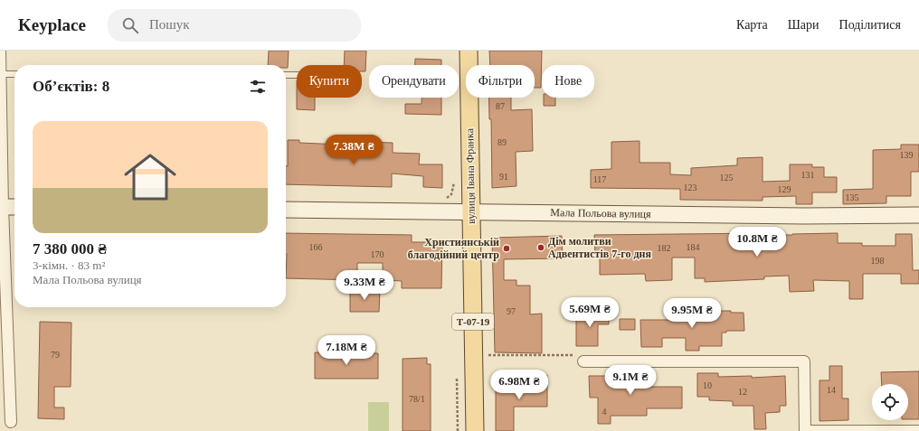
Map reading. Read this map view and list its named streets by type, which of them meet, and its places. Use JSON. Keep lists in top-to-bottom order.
{
  "streets": {
    "main road": ["вулиця Івана Франка", "Т-07-19"],
    "street": ["Мала Польова вулиця"]
  },
  "crossings": [
    ["вулиця Івана Франка", "Мала Польова вулиця"]
  ],
  "places": ["Дім молитви Адвентистів 7-го дня", "Християнській благодійний центр"],
  "house_numbers": [
    "87",
    "89",
    "139",
    "131",
    "91",
    "125",
    "117",
    "123",
    "129",
    "135",
    "166",
    "184",
    "182",
    "170",
    "198",
    "97",
    "79",
    "10",
    "14",
    "12",
    "78/1",
    "4"
  ],
  "page": {
    "header": "Keyplace",
    "search": "Пошук",
    "nav": ["Карта", "Шари", "Поділитися"],
    "chip": [
      "Купити",
      "Орендувати",
      "Фільтри",
      "Нове"
    ],
    "heading": "Об’єктів: 8",
    "list": [
      {
        "name": "7 380 000 ₴",
        "note": "3-кімн. · 83 m² · Мала Польова вулиця"
      }
    ],
    "price": [
      "7.38M ₴",
      "10.8M ₴",
      "9.33M ₴",
      "5.69M ₴",
      "9.95M ₴",
      "7.18M ₴",
      "9.1M ₴",
      "6.98M ₴"
    ]
  }
}
